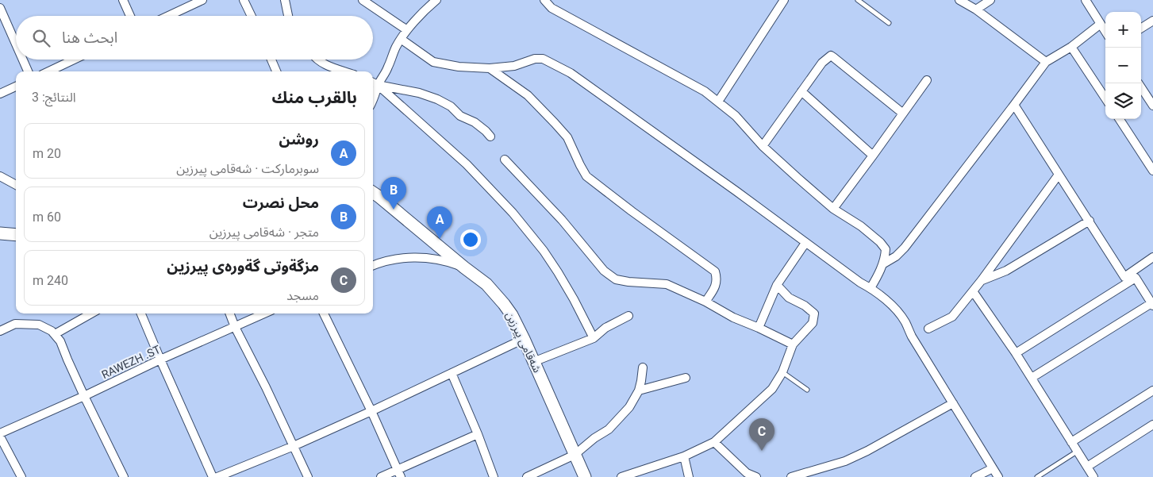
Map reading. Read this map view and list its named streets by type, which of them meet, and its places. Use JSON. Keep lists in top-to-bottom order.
{
  "streets": {
    "street": ["شەقامی پیرزین", "RAWEZH .ST"]
  },
  "page": {
    "map_buttons": ["+", "−"],
    "search": "ابحث هنا",
    "heading": ["بالقرب منك", "النتائج: 3"],
    "list": [
      {
        "mark": "A",
        "name": "روشن",
        "note": "سوبرماركت · شەقامی پیرزین",
        "value": "20 m"
      },
      {
        "mark": "B",
        "name": "محل نصرت",
        "note": "متجر · شەقامی پیرزین",
        "value": "60 m"
      },
      {
        "mark": "C",
        "name": "مزگةوتی گةورەی پیرزین",
        "note": "مسجد",
        "value": "240 m"
      }
    ],
    "pins": ["B", "A", "C"]
  }
}
